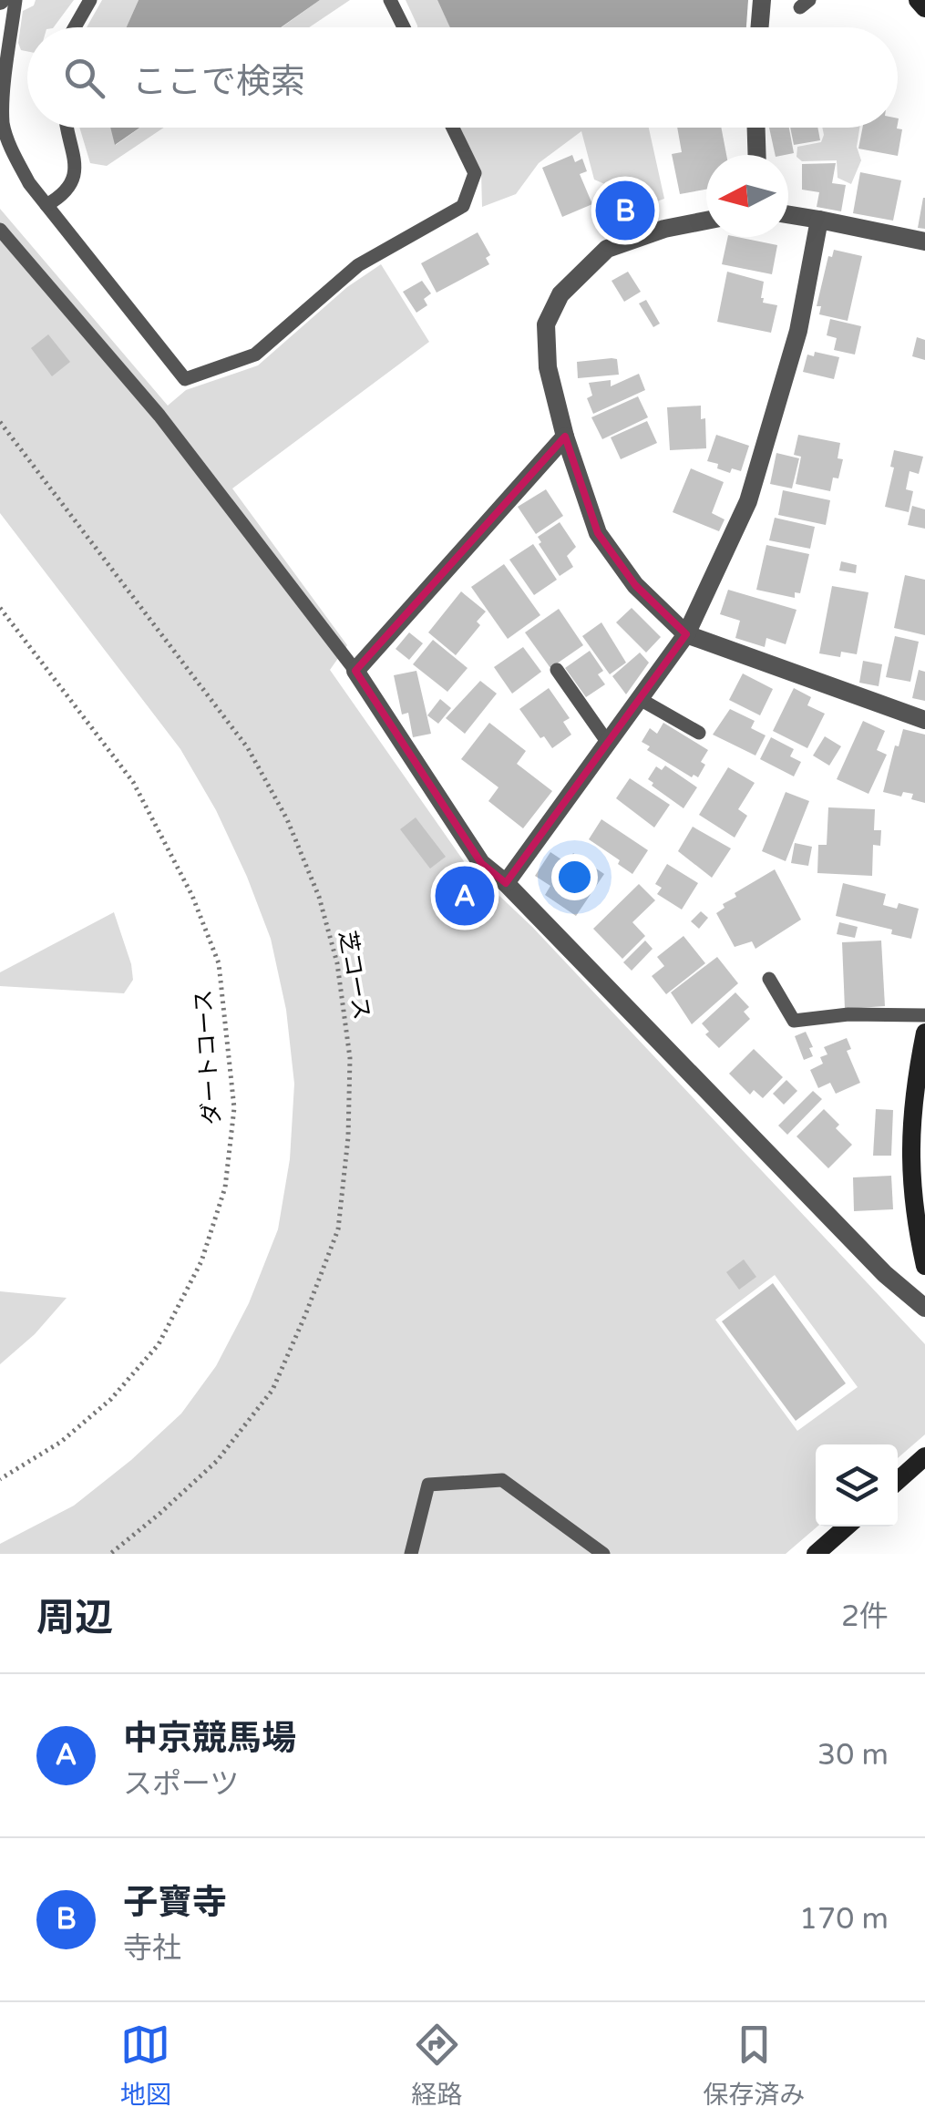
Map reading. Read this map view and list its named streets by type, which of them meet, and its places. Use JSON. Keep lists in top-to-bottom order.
{
  "streets": {
    "path": ["芝コース", "ダートコース"]
  },
  "north": "left",
  "page": {
    "search": "ここで検索",
    "pins": ["B", "A"],
    "heading": ["周辺", "2件"],
    "list": [
      {
        "mark": "A",
        "name": "中京競馬場",
        "note": "スポーツ",
        "value": "30 m"
      },
      {
        "mark": "B",
        "name": "子寶寺",
        "note": "寺社",
        "value": "170 m"
      }
    ],
    "nav": ["地図", "経路", "保存済み"]
  }
}
